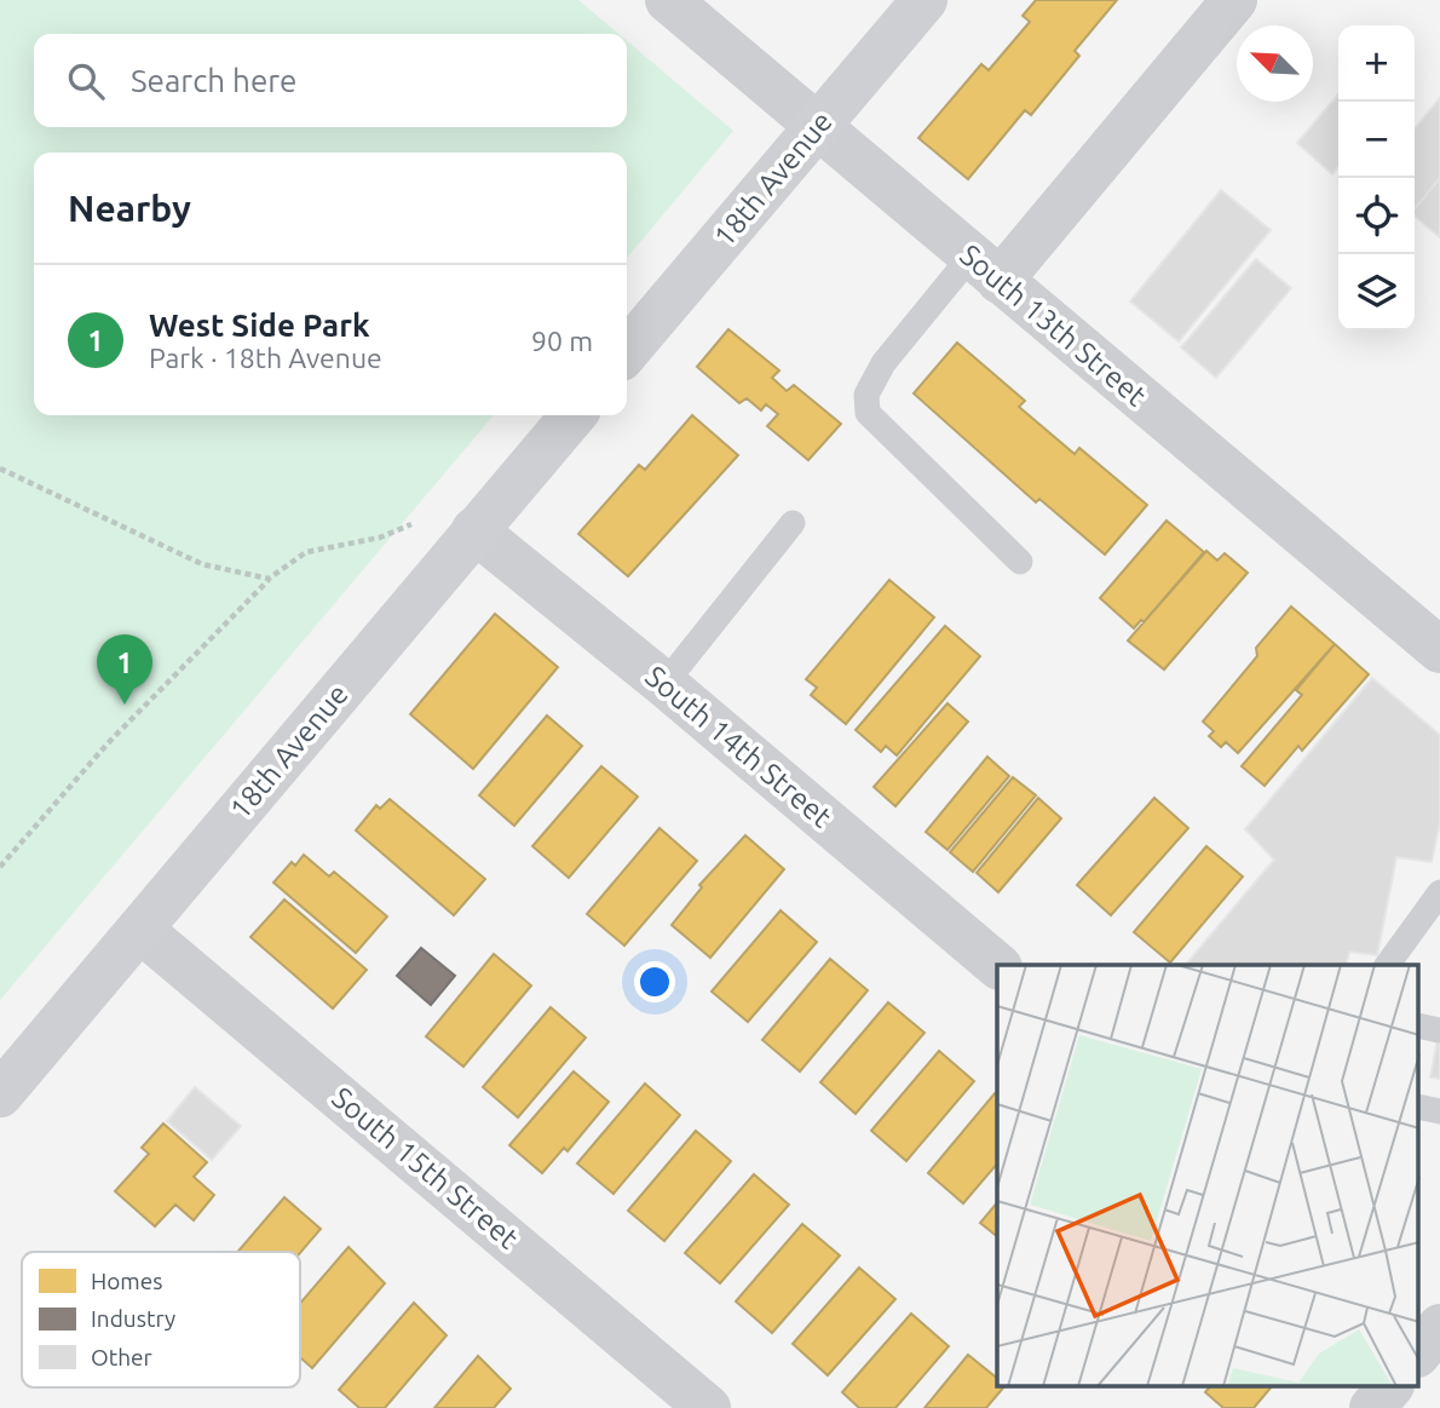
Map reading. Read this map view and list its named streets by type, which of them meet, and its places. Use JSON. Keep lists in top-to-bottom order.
{
  "streets": {
    "main road": ["18th Avenue"],
    "street": ["South 13th Street", "South 14th Street", "South 15th Street"]
  },
  "crossings": [
    ["18th Avenue", "South 13th Street"],
    ["18th Avenue", "South 14th Street"],
    ["18th Avenue", "South 15th Street"]
  ],
  "legend": ["Homes", "Industry", "Other"],
  "north": "top left",
  "page": {
    "map_buttons": ["+", "−"],
    "search": "Search here",
    "heading": "Nearby",
    "list": [
      {
        "mark": "1",
        "name": "West Side Park",
        "note": "Park · 18th Avenue",
        "value": "90 m"
      }
    ],
    "pins": "1"
  }
}
